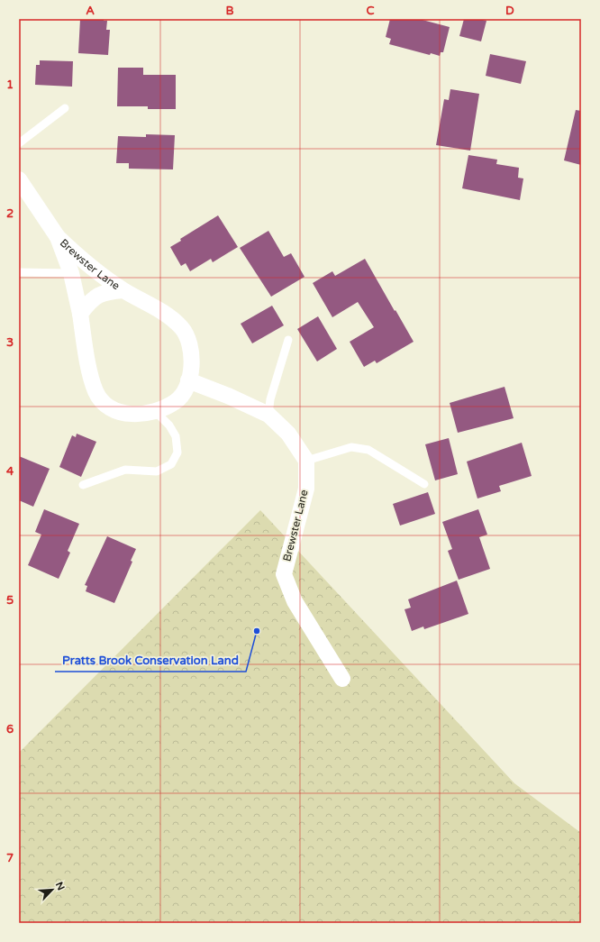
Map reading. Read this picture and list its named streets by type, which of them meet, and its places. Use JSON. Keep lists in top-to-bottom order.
{
  "streets": {
    "street": ["Brewster Lane"]
  },
  "places": ["Pratts Brook Conservation Land"],
  "north": "top right",
  "grid": {
    "columns": [
      "A",
      "B",
      "C",
      "D"
    ],
    "rows": [
      "1",
      "2",
      "3",
      "4",
      "5",
      "6",
      "7"
    ]
  }
}
